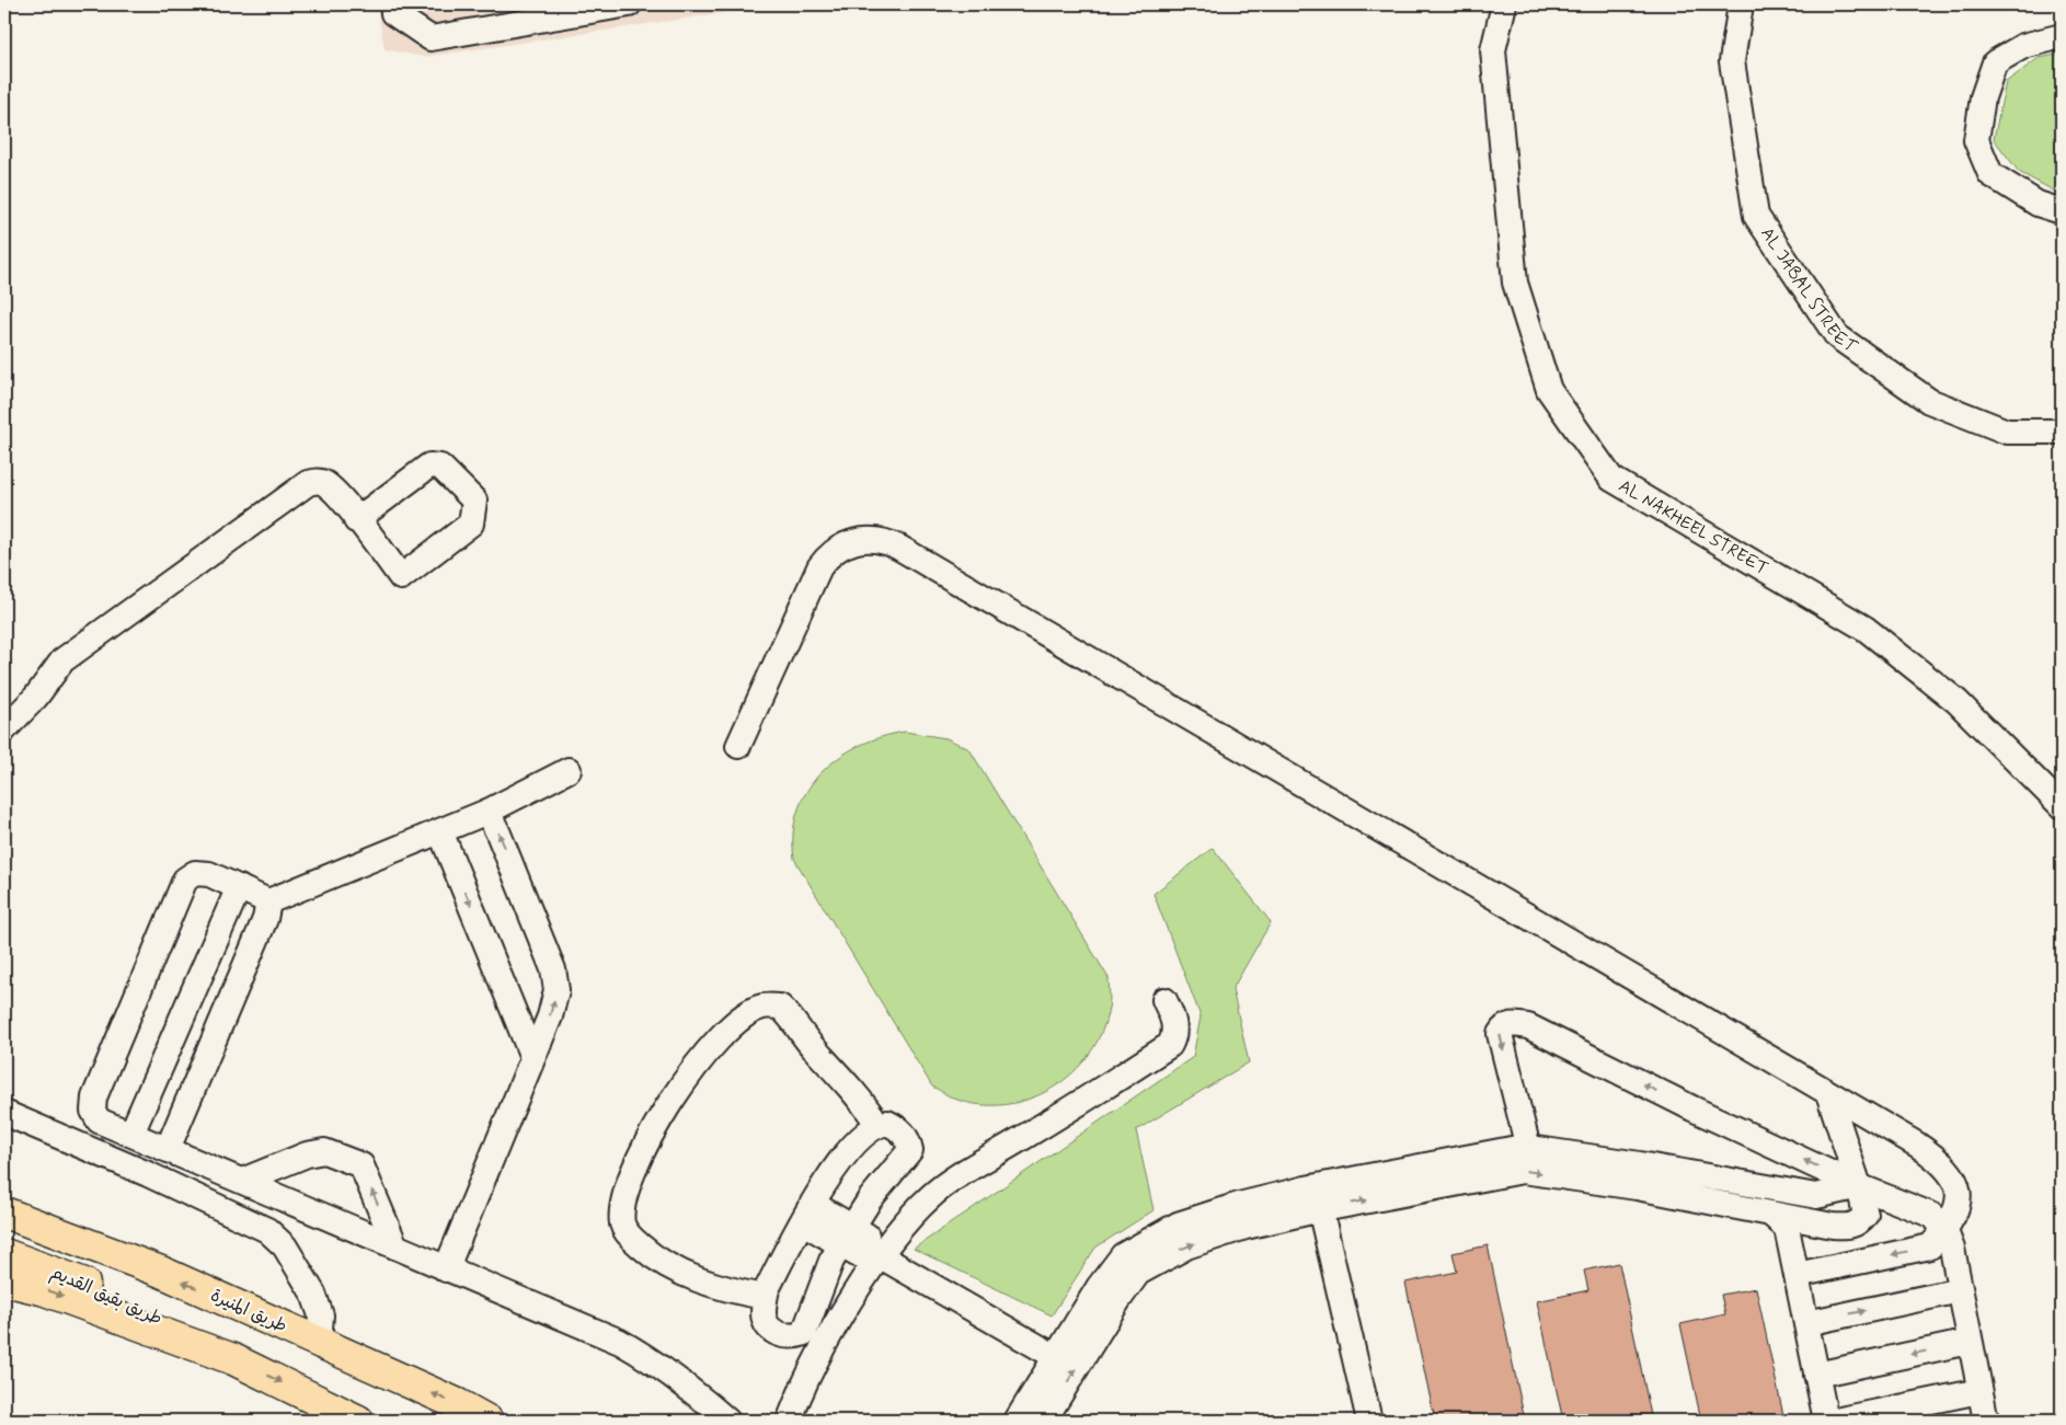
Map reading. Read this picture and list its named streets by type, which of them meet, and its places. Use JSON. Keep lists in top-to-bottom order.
{
  "streets": {
    "main road": ["طريق بقيق القديم", "طريق المنيرة"],
    "street": ["AL JABAL STREET", "AL NAKHEEL STREET"]
  }
}
